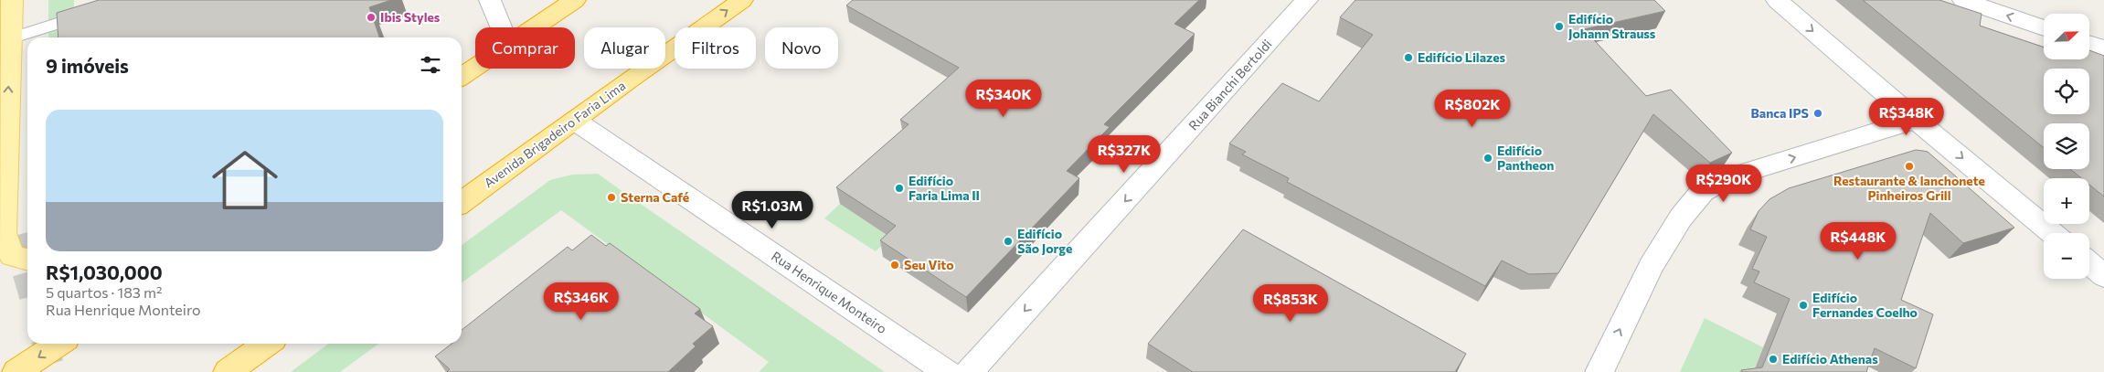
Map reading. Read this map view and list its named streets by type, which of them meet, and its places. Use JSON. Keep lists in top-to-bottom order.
{
  "streets": {
    "highway": ["Avenida Brigadeiro Faria Lima"],
    "street": ["Rua Bianchi Bertoldi", "Rua Henrique Monteiro"]
  },
  "crossings": [
    ["Avenida Brigadeiro Faria Lima", "Rua Henrique Monteiro"]
  ],
  "one_way": ["Rua Bianchi Bertoldi", "Avenida Brigadeiro Faria Lima"],
  "places": [
    "Ibis Styles",
    "Edifício Johann Strauss",
    "Edifício Lilazes",
    "Banca IPS",
    "Edifício Pantheon",
    "Restaurante & lanchonete Pinheiros Grill",
    "Edifício Faria Lima II",
    "Sterna Café",
    "Edifício São Jorge",
    "Seu Vito",
    "Edifício Fernandes Coelho",
    "Edifício Athenas"
  ],
  "north": "top right",
  "page": {
    "map_buttons": ["+", "−"],
    "chip": [
      "Comprar",
      "Alugar",
      "Filtros",
      "Novo"
    ],
    "heading": "9 imóveis",
    "price": [
      "R$340K",
      "R$802K",
      "R$348K",
      "R$327K",
      "R$290K",
      "R$1.03M",
      "R$448K",
      "R$346K",
      "R$853K"
    ],
    "list": [
      {
        "name": "R$1,030,000",
        "note": "5 quartos · 183 m² · Rua Henrique Monteiro"
      }
    ]
  }
}
